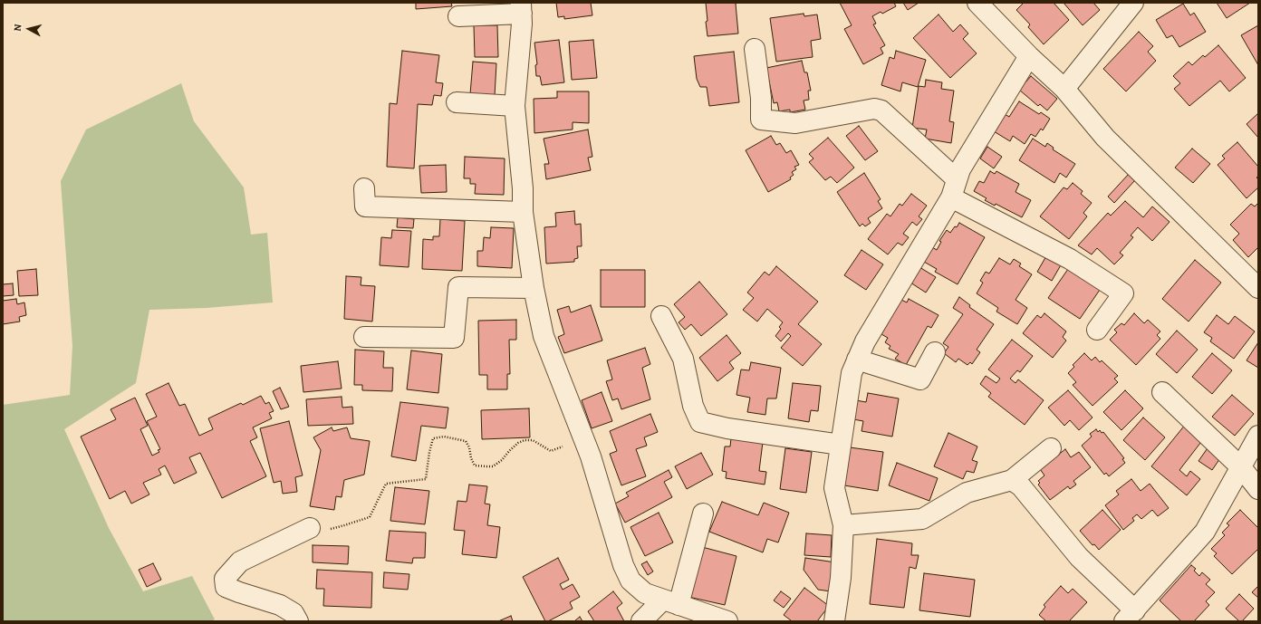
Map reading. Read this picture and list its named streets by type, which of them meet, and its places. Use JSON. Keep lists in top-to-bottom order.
{
  "north": "left"
}
